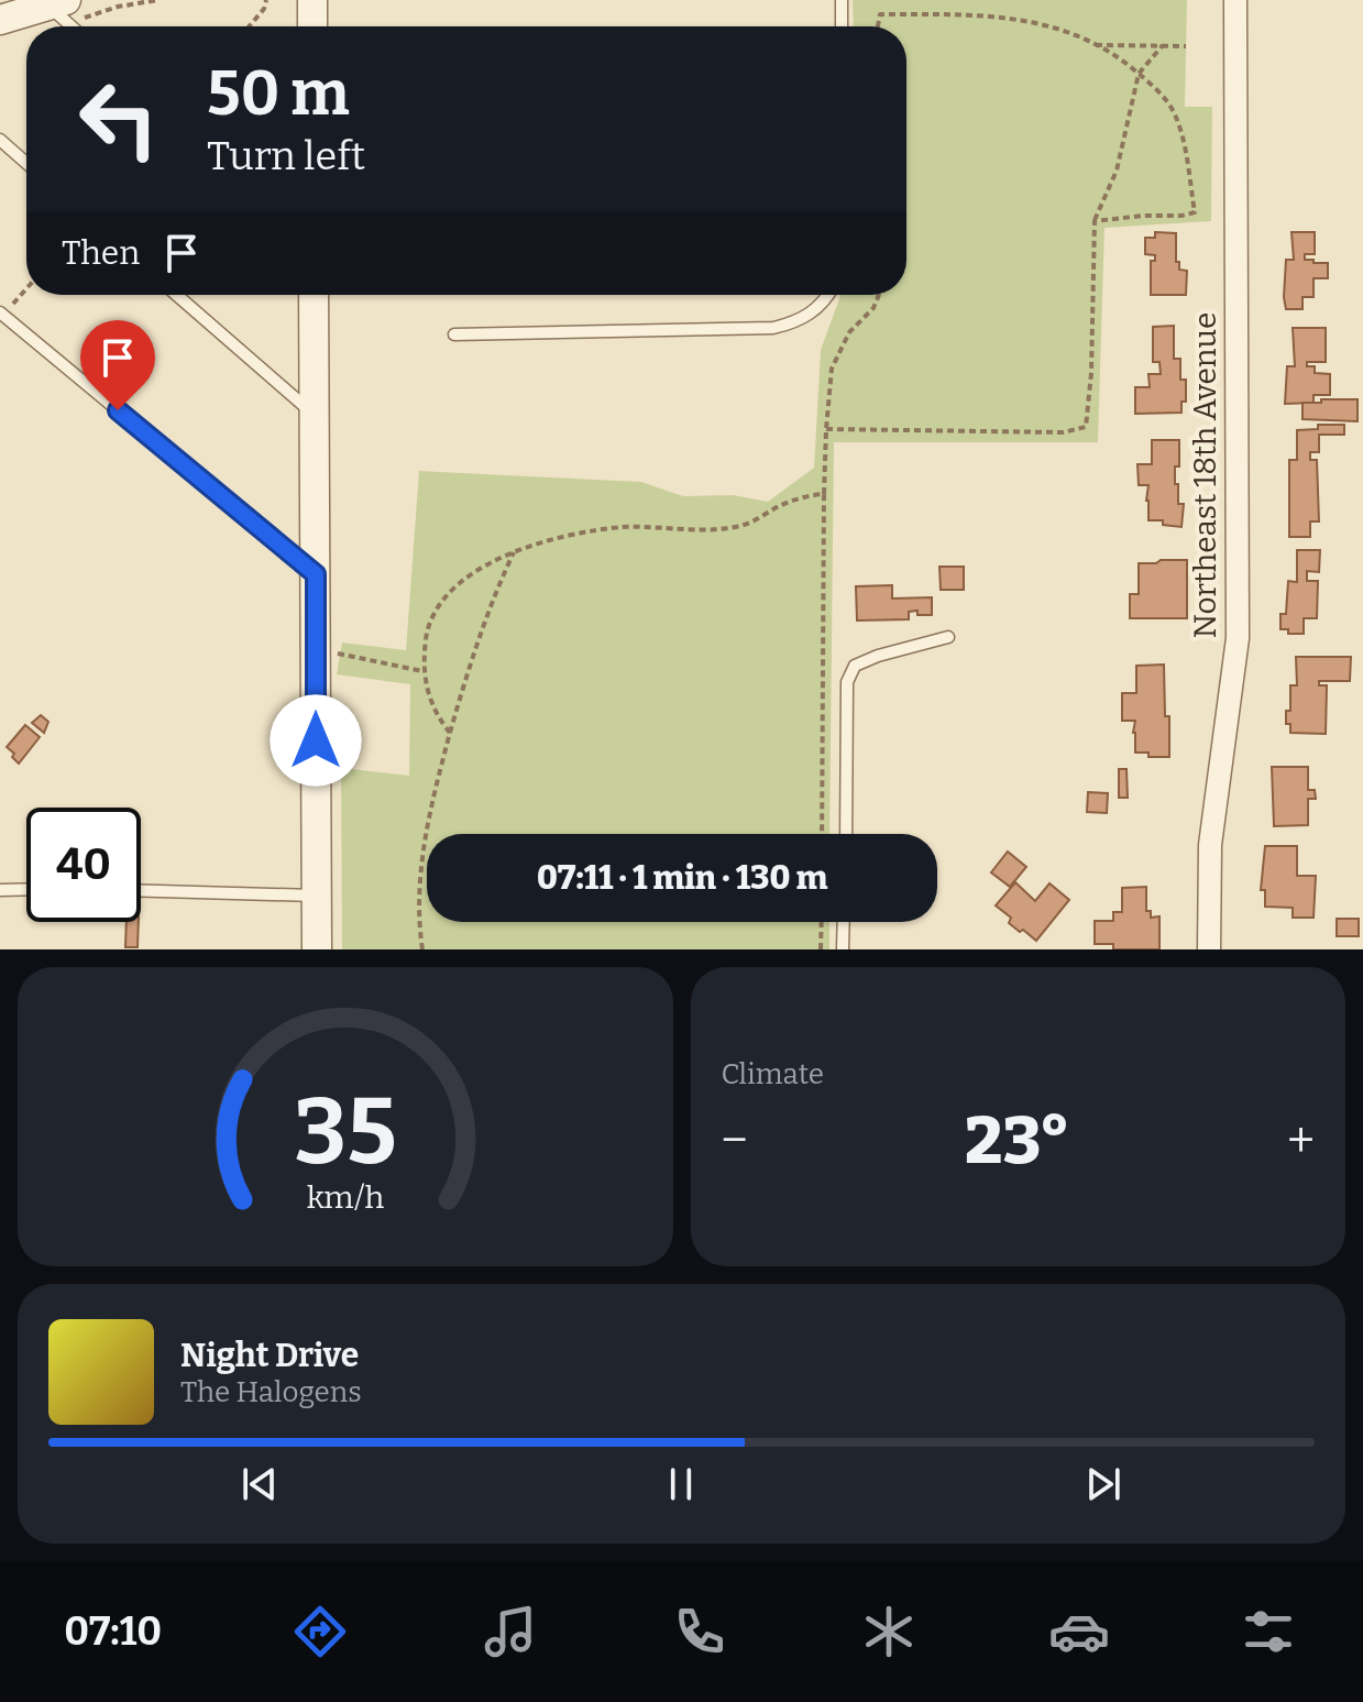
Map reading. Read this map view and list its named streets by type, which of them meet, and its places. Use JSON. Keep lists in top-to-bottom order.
{
  "streets": {
    "street": ["Northeast 18th Avenue"]
  },
  "page": {
    "turn": ["50 m", "Turn left"],
    "then": "Then",
    "limit": "40",
    "trip": "07:11 · 1 min · 130 m",
    "tile": "Climate",
    "heat": ["−", "23°", "+"],
    "song": ["Night Drive", "The Halogens"],
    "tabs": "07:10",
    "gauge": ["35", "km/h"]
  }
}
